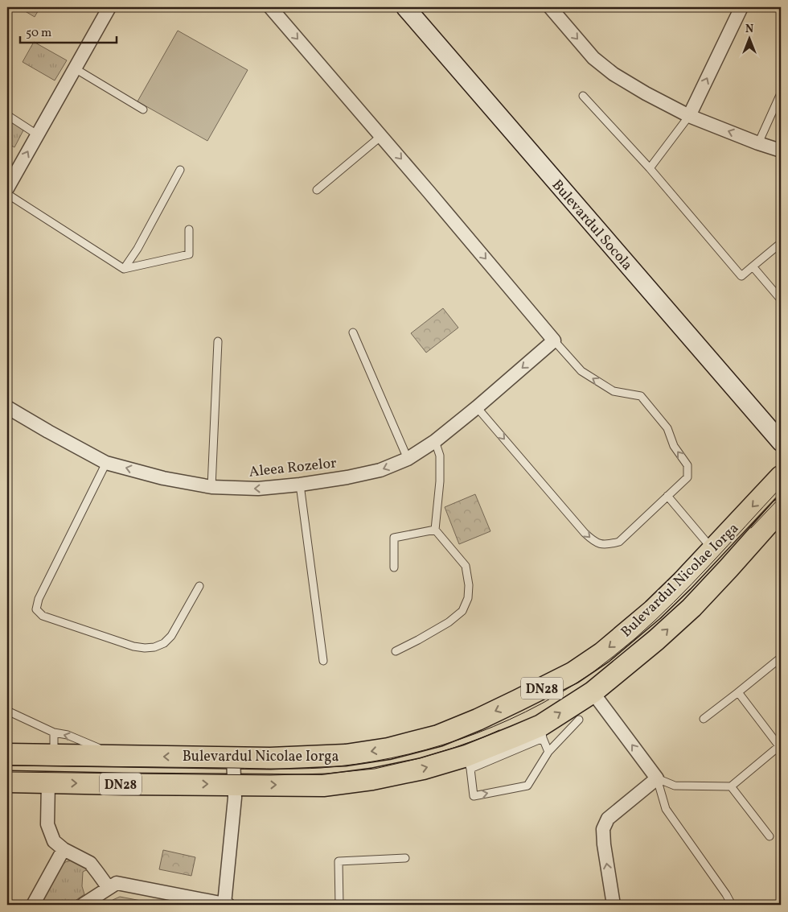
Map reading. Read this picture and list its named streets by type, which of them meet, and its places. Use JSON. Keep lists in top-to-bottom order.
{
  "streets": {
    "main road": ["Bulevardul Socola", "Bulevardul Nicolae Iorga", "DN28"],
    "street": ["Aleea Rozelor"]
  },
  "one_way": ["Aleea Rozelor"],
  "scale_bar": "50 m",
  "north": "top"
}
